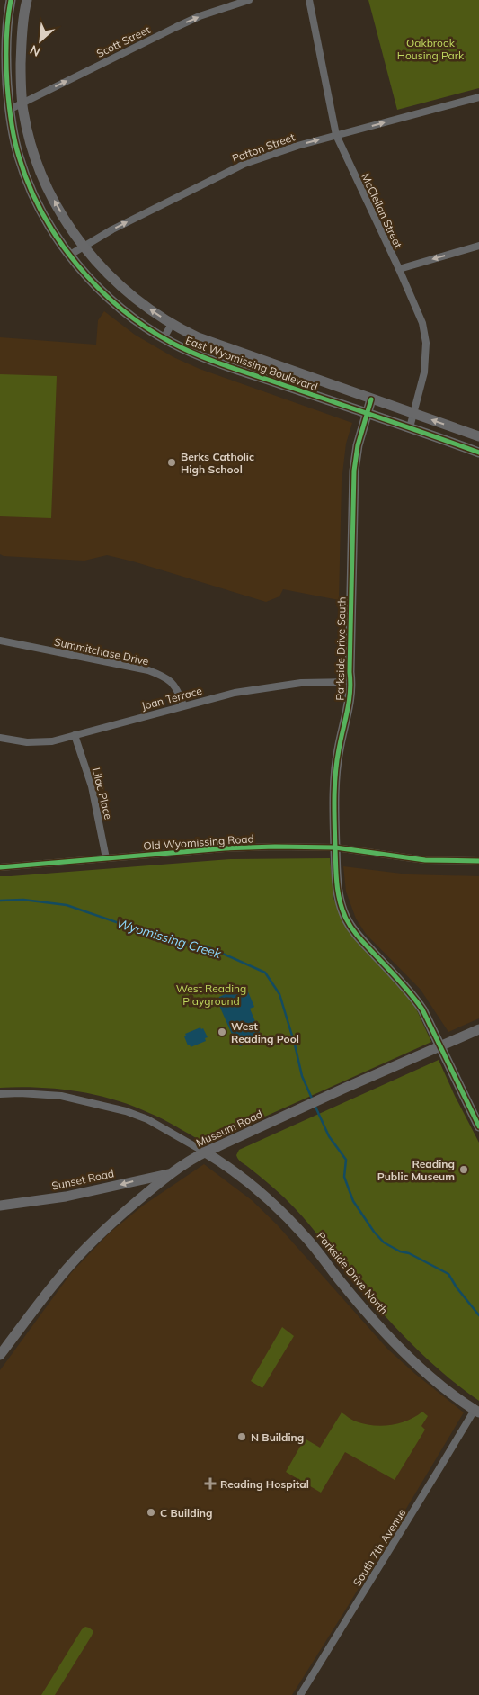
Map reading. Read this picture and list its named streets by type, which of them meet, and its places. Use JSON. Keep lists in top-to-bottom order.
{
  "streets": {
    "street": [
      "Scott Street",
      "Patton Street",
      "McClellan Street",
      "East Wyomissing Boulevard",
      "Parkside Drive South",
      "Summitchase Drive",
      "Joan Terrace",
      "Lilac Place",
      "Old Wyomissing Road",
      "Museum Road",
      "Sunset Road",
      "Parkside Drive North",
      "South 7th Avenue"
    ]
  },
  "crossings": [
    ["Scott Street", "East Wyomissing Boulevard"],
    ["Patton Street", "McClellan Street"],
    ["Patton Street", "East Wyomissing Boulevard"],
    ["McClellan Street", "East Wyomissing Boulevard"],
    ["East Wyomissing Boulevard", "Parkside Drive South"],
    ["Parkside Drive South", "Joan Terrace"],
    ["Parkside Drive South", "Old Wyomissing Road"],
    ["Parkside Drive South", "Museum Road"],
    ["Summitchase Drive", "Joan Terrace"],
    ["Joan Terrace", "Lilac Place"],
    ["Lilac Place", "Old Wyomissing Road"],
    ["Museum Road", "Sunset Road"],
    ["Museum Road", "Parkside Drive North"],
    ["Parkside Drive North", "South 7th Avenue"]
  ],
  "one_way": ["Scott Street", "Patton Street", "Sunset Road"],
  "water": ["Wyomissing Creek"],
  "parks": ["Oakbrook Housing Park", "West Reading Playground"],
  "places": {
    "other": [
      "Berks Catholic High School",
      "West Reading Pool",
      "Reading Public Museum",
      "N Building",
      "C Building"
    ],
    "health": ["Reading Hospital"]
  },
  "north": "bottom left"
}
